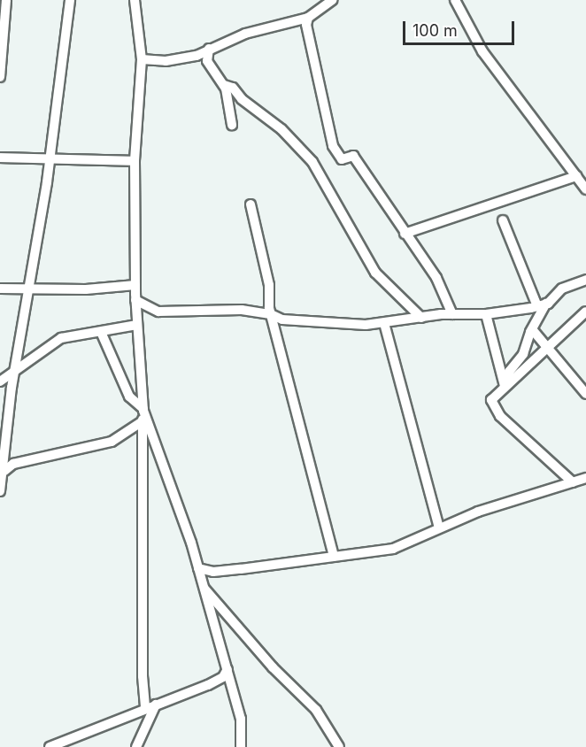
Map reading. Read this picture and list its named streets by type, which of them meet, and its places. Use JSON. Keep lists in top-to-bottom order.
{
  "scale_bar": "100 m"
}
